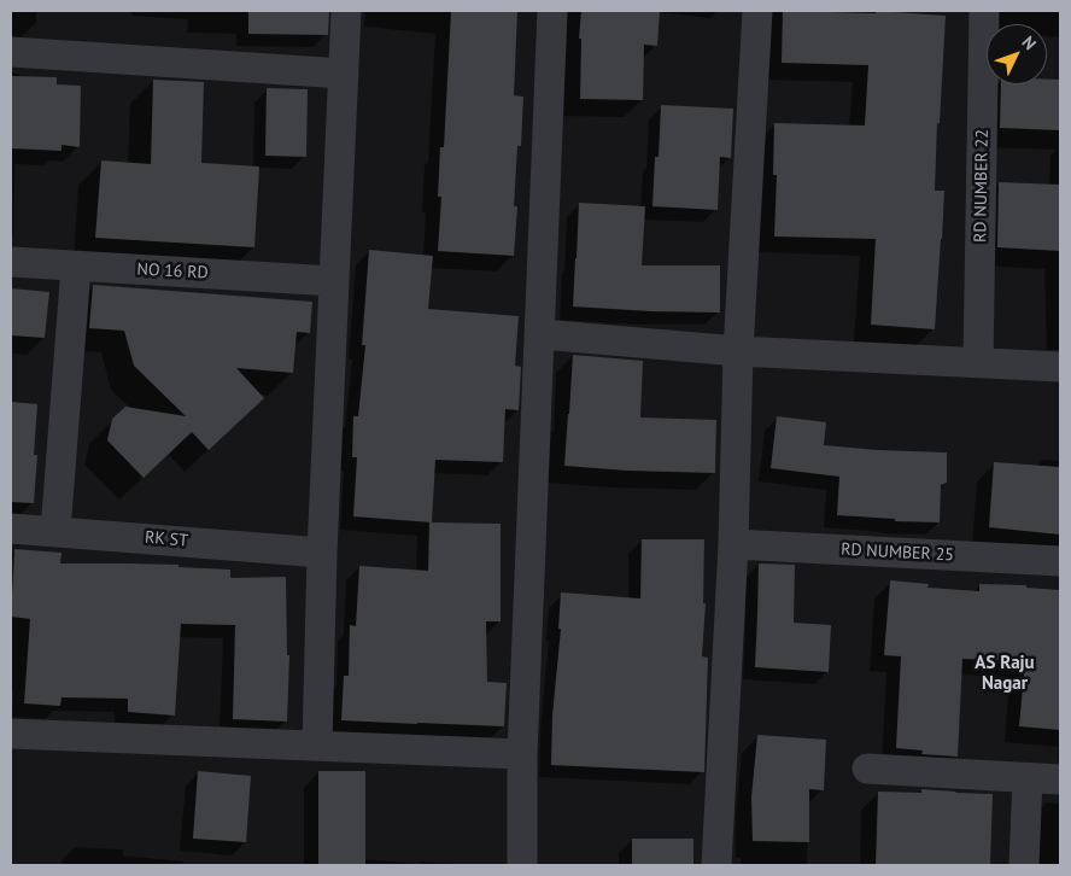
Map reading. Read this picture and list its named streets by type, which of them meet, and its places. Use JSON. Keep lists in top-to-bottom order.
{
  "streets": {
    "street": [
      "RD NUMBER 22",
      "NO 16 RD",
      "RK ST",
      "RD NUMBER 25"
    ]
  },
  "districts": ["AS Raju Nagar"],
  "north": "top right"
}
